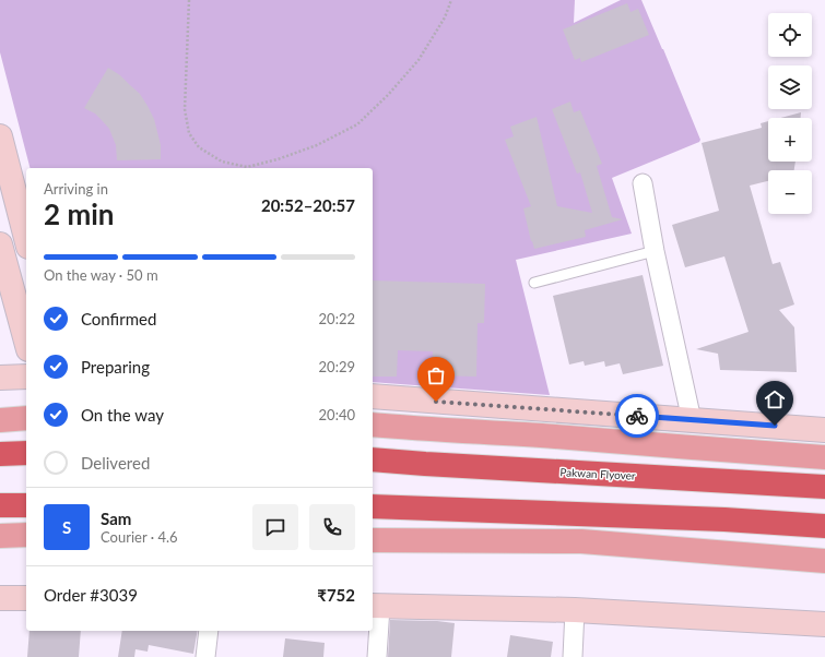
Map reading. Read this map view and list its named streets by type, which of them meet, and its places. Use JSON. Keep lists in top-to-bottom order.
{
  "streets": {
    "highway": ["Pakwan Flyover"]
  },
  "page": {
    "map_buttons": ["+", "−"],
    "heading": ["2 min", "Arriving in", "20:52–20:57"],
    "panel": [
      "Sam",
      "Courier · 4.6",
      "Order #3039",
      "₹752"
    ],
    "bar": "On the way · 50 m",
    "list": [
      ["Confirmed", "20:22"],
      ["Preparing", "20:29"],
      ["On the way", "20:40"],
      "Delivered"
    ],
    "round": "S"
  }
}
